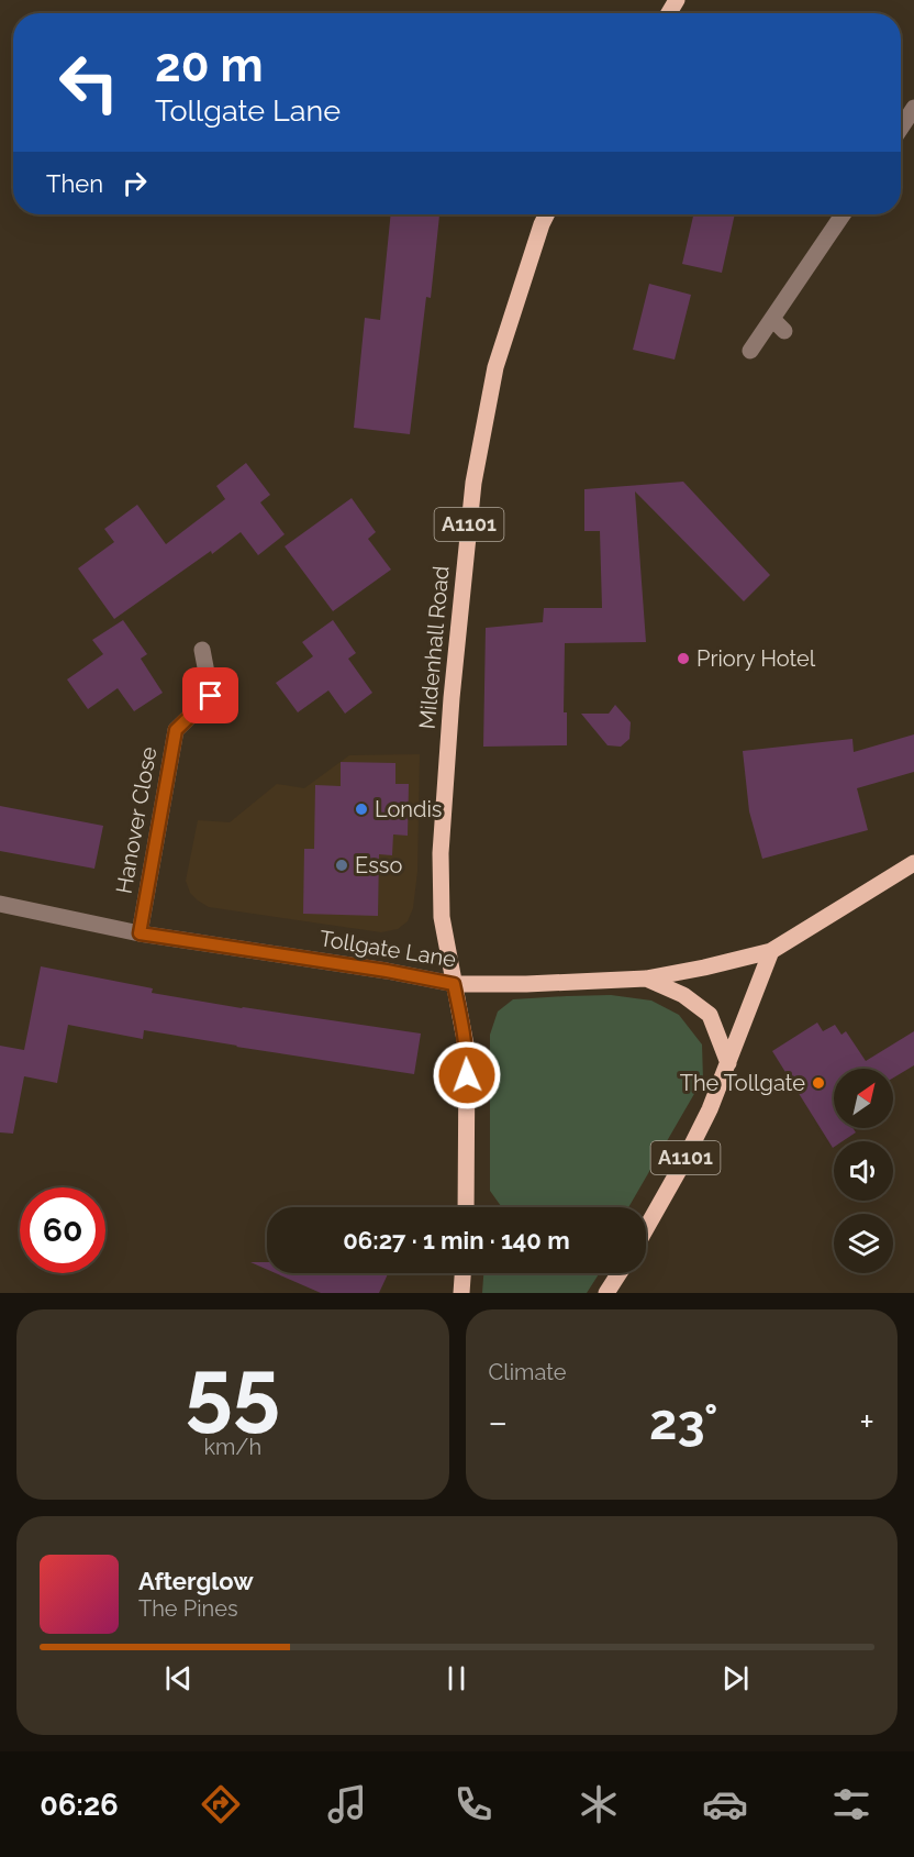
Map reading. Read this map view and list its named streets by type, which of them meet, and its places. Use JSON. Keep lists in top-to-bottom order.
{
  "streets": {
    "main road": ["A1101", "Mildenhall Road", "Tollgate Lane"],
    "street": ["Hanover Close"]
  },
  "crossings": [
    ["A1101", "Mildenhall Road"],
    ["A1101", "Tollgate Lane"],
    ["Mildenhall Road", "Tollgate Lane"],
    ["Hanover Close", "Tollgate Lane"]
  ],
  "places": [
    "Priory Hotel",
    "Londis",
    "Esso",
    "The Tollgate"
  ],
  "north": "top right",
  "page": {
    "turn": ["20 m", "Tollgate Lane"],
    "then": "Then",
    "limit": "60",
    "trip": "06:27 · 1 min · 140 m",
    "tile": [
      ["55", "km/h"],
      "Climate"
    ],
    "heat": ["−", "23°", "+"],
    "song": ["Afterglow", "The Pines"],
    "tabs": "06:26"
  }
}
